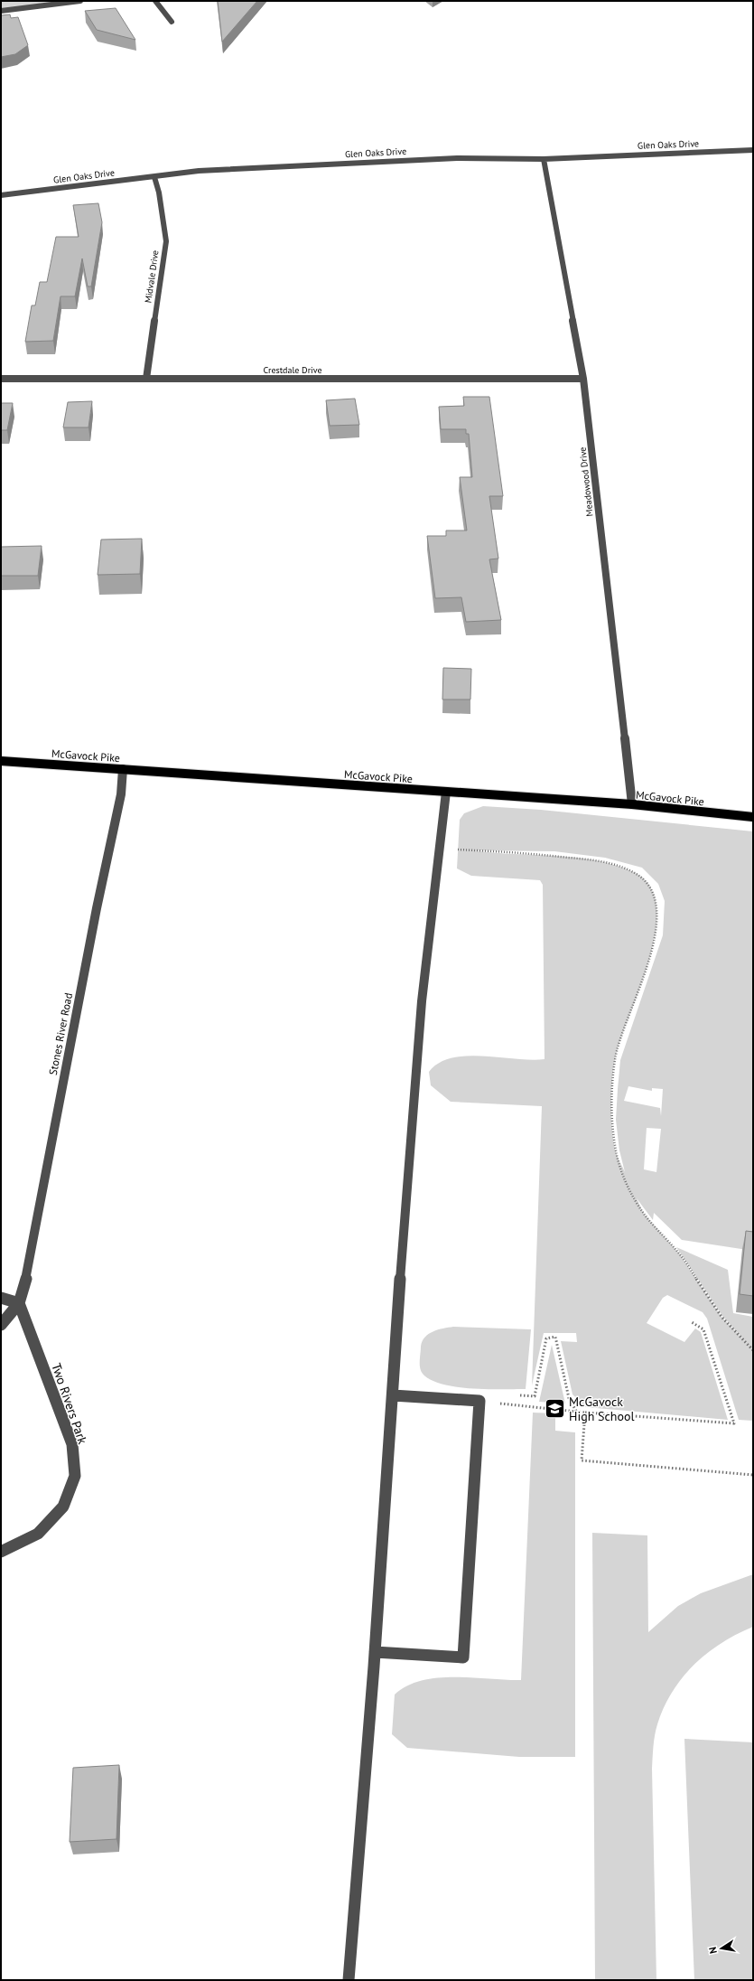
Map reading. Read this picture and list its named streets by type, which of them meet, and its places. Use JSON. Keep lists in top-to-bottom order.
{
  "streets": {
    "main road": ["McGavock Pike"],
    "street": [
      "Glen Oaks Drive",
      "Midvale Drive",
      "Crestdale Drive",
      "Meadowood Drive",
      "Stones River Road",
      "Two Rivers Park"
    ]
  },
  "crossings": [
    ["Glen Oaks Drive", "Midvale Drive"],
    ["Glen Oaks Drive", "Meadowood Drive"],
    ["Midvale Drive", "Crestdale Drive"],
    ["Crestdale Drive", "Meadowood Drive"],
    ["Meadowood Drive", "McGavock Pike"],
    ["McGavock Pike", "Stones River Road"],
    ["Stones River Road", "Two Rivers Park"]
  ],
  "places": {
    "school or university": ["McGavock High School"]
  },
  "north": "left"
}
